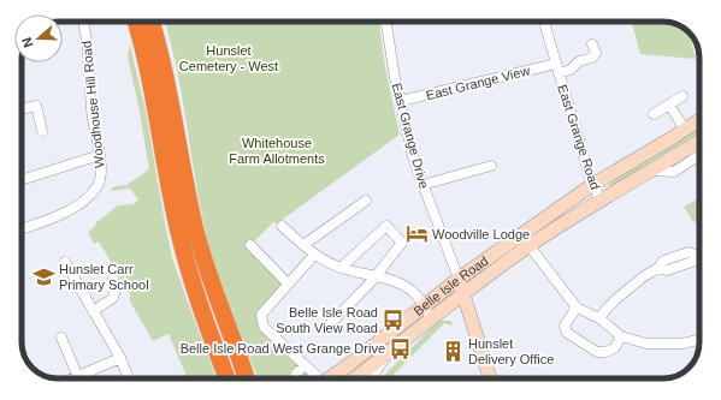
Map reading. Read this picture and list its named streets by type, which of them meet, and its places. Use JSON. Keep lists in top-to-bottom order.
{
  "streets": {
    "street": [
      "East Grange View",
      "Woodhouse Hill Road",
      "East Grange Drive",
      "East Grange Road",
      "Belle Isle Road"
    ]
  },
  "crossings": [
    ["East Grange View", "East Grange Drive"],
    ["East Grange View", "East Grange Road"],
    ["East Grange Drive", "Belle Isle Road"],
    ["East Grange Road", "Belle Isle Road"]
  ],
  "parks": ["Hunslet Cemetery - West", "Whitehouse Farm Allotments"],
  "places": {
    "hotel": ["Woodville Lodge"],
    "school or university": ["Hunslet Carr Primary School"],
    "bus stop": ["Belle Isle Road South View Road", "Belle Isle Road West Grange Drive"],
    "building": ["Hunslet Delivery Office"]
  },
  "north": "left"
}
